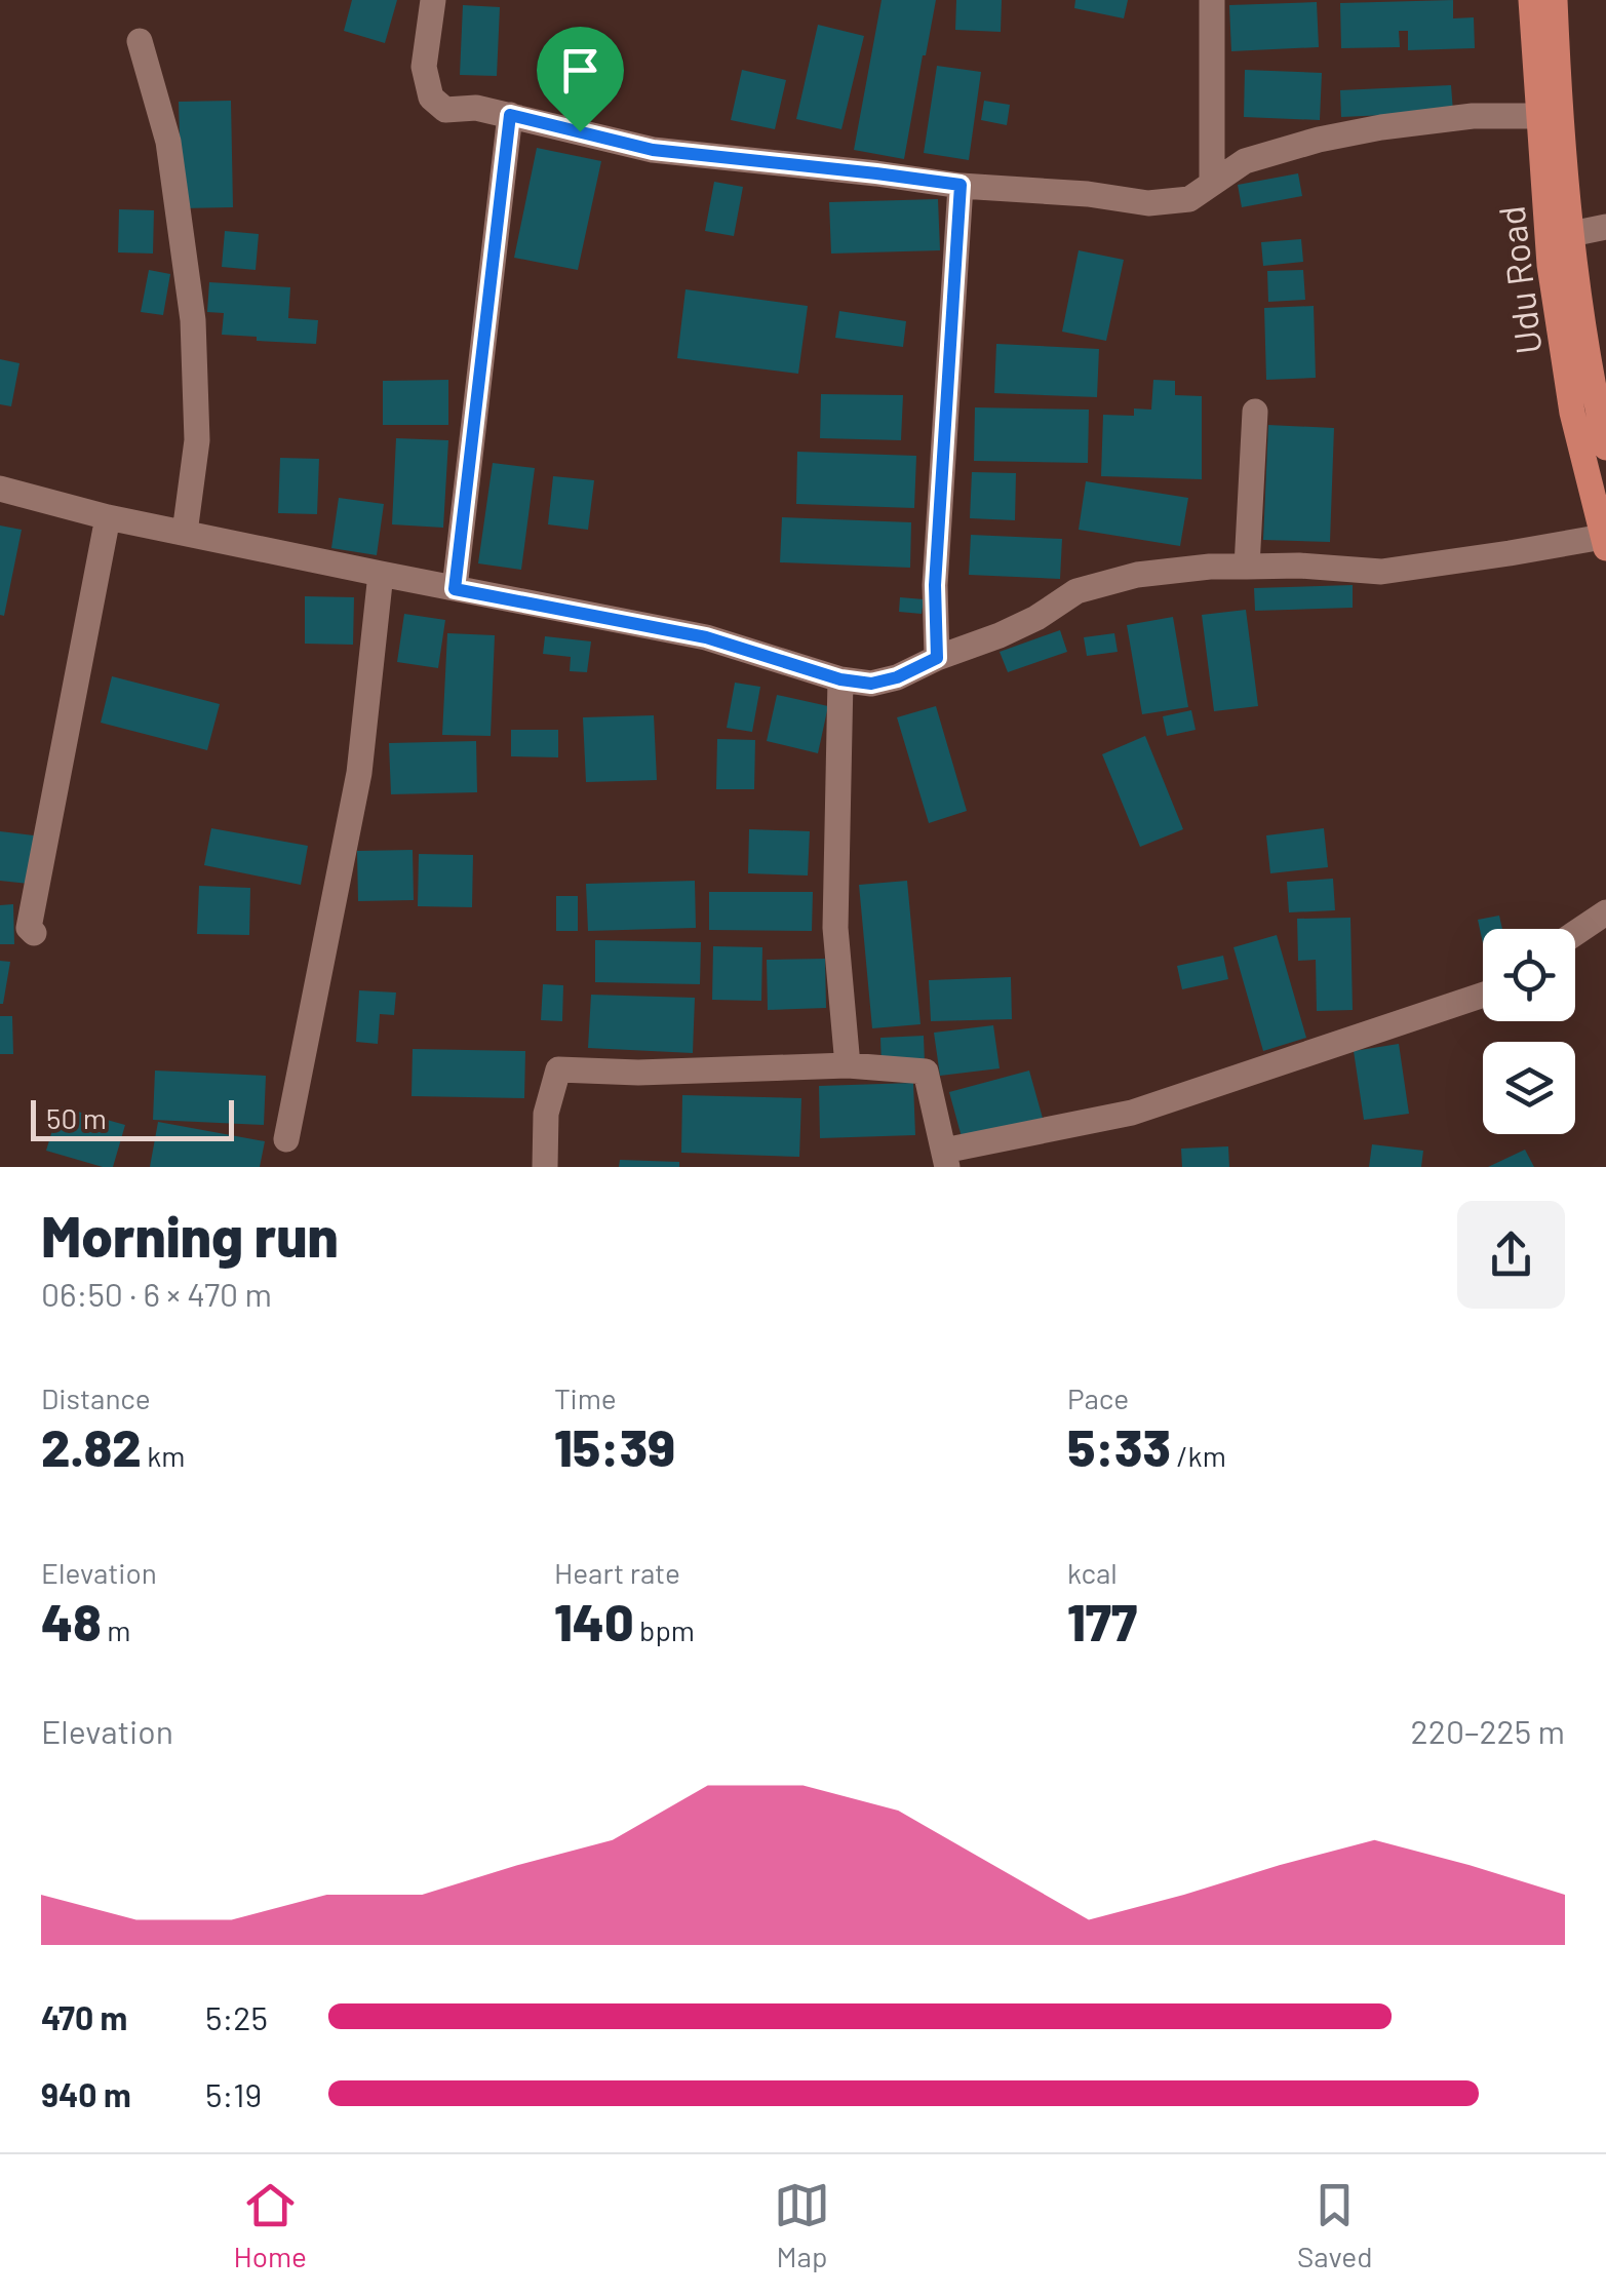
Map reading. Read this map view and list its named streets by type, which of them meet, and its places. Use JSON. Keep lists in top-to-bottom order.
{
  "streets": {
    "main road": ["Udu Road"]
  },
  "scale_bar": "50 m",
  "page": {
    "scale": "50 m",
    "heading": ["Morning run", "06:50 · 6 × 470 m"],
    "stats": [
      ["Distance", "2.82 km"],
      ["Time", "15:39"],
      ["Pace", "5:33 /km"],
      ["Elevation", "48 m"],
      ["Heart rate", "140 bpm"],
      ["kcal", "177"]
    ],
    "chart": ["Elevation", "220–225 m"],
    "list": [
      {
        "name": "470 m",
        "note": "5:25"
      },
      {
        "name": "940 m",
        "note": "5:19"
      }
    ],
    "tabs": ["Home", "Map", "Saved"]
  }
}
